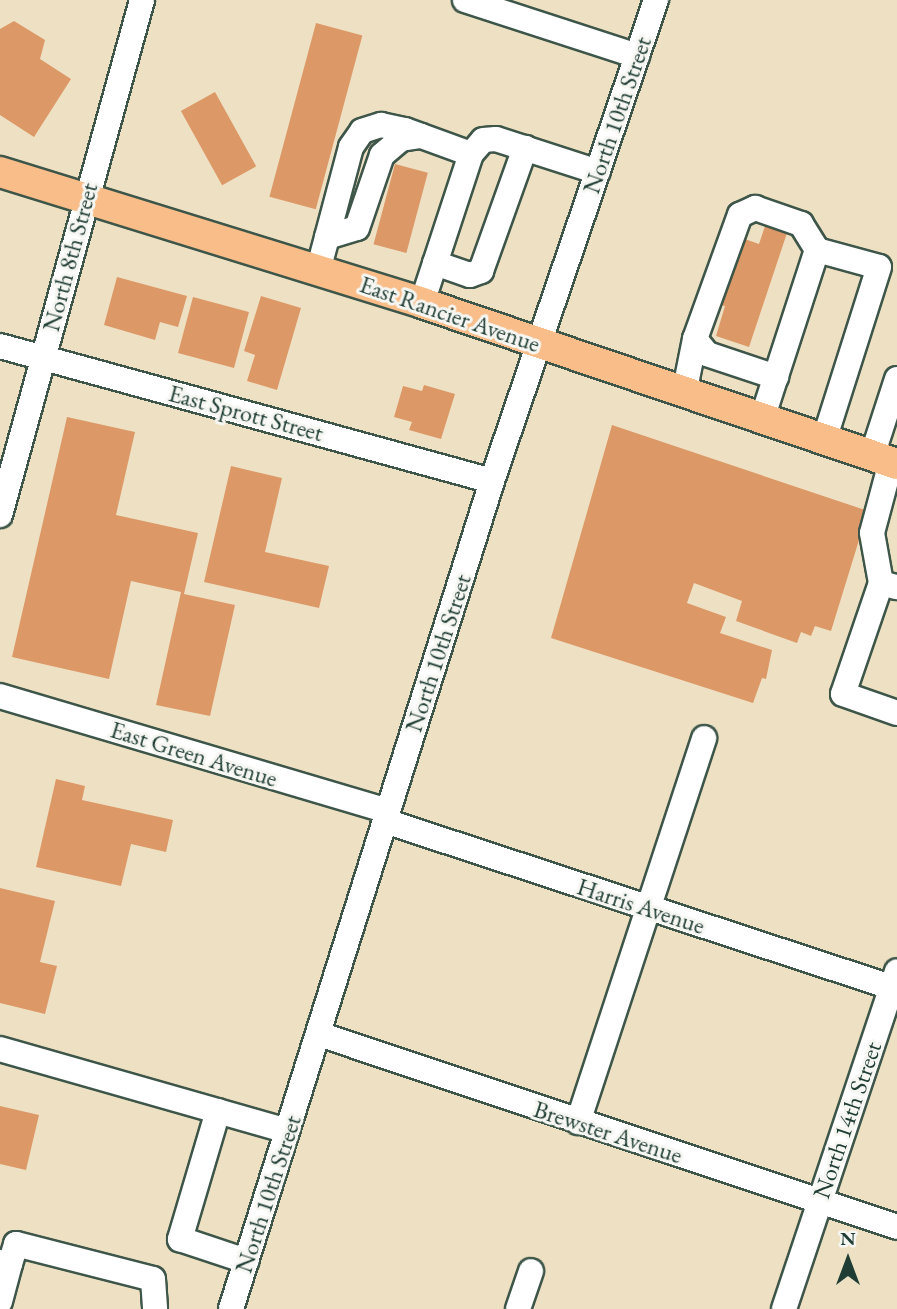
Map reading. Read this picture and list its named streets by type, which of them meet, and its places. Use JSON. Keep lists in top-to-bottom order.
{
  "streets": {
    "main road": ["East Rancier Avenue"],
    "street": [
      "North 10th Street",
      "North 8th Street",
      "East Sprott Street",
      "East Green Avenue",
      "Harris Avenue",
      "North 14th Street",
      "Brewster Avenue"
    ]
  },
  "crossings": [
    ["North 10th Street", "East Rancier Avenue"],
    ["North 10th Street", "East Sprott Street"],
    ["North 10th Street", "East Green Avenue"],
    ["North 10th Street", "Harris Avenue"],
    ["North 10th Street", "Brewster Avenue"],
    ["North 8th Street", "East Rancier Avenue"],
    ["North 8th Street", "East Sprott Street"],
    ["East Green Avenue", "Harris Avenue"],
    ["Harris Avenue", "North 14th Street"],
    ["North 14th Street", "Brewster Avenue"]
  ],
  "north": "top"
}
